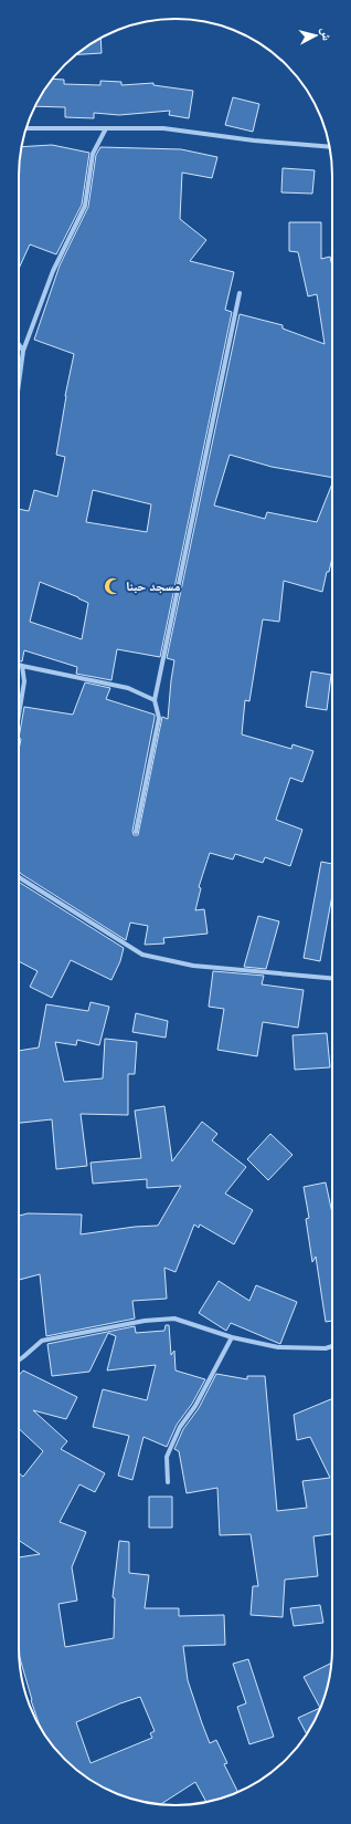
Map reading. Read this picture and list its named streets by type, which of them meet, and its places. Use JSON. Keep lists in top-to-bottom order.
{
  "places": {
    "mosque": ["مسجد حبنا"]
  },
  "north": "right"
}
